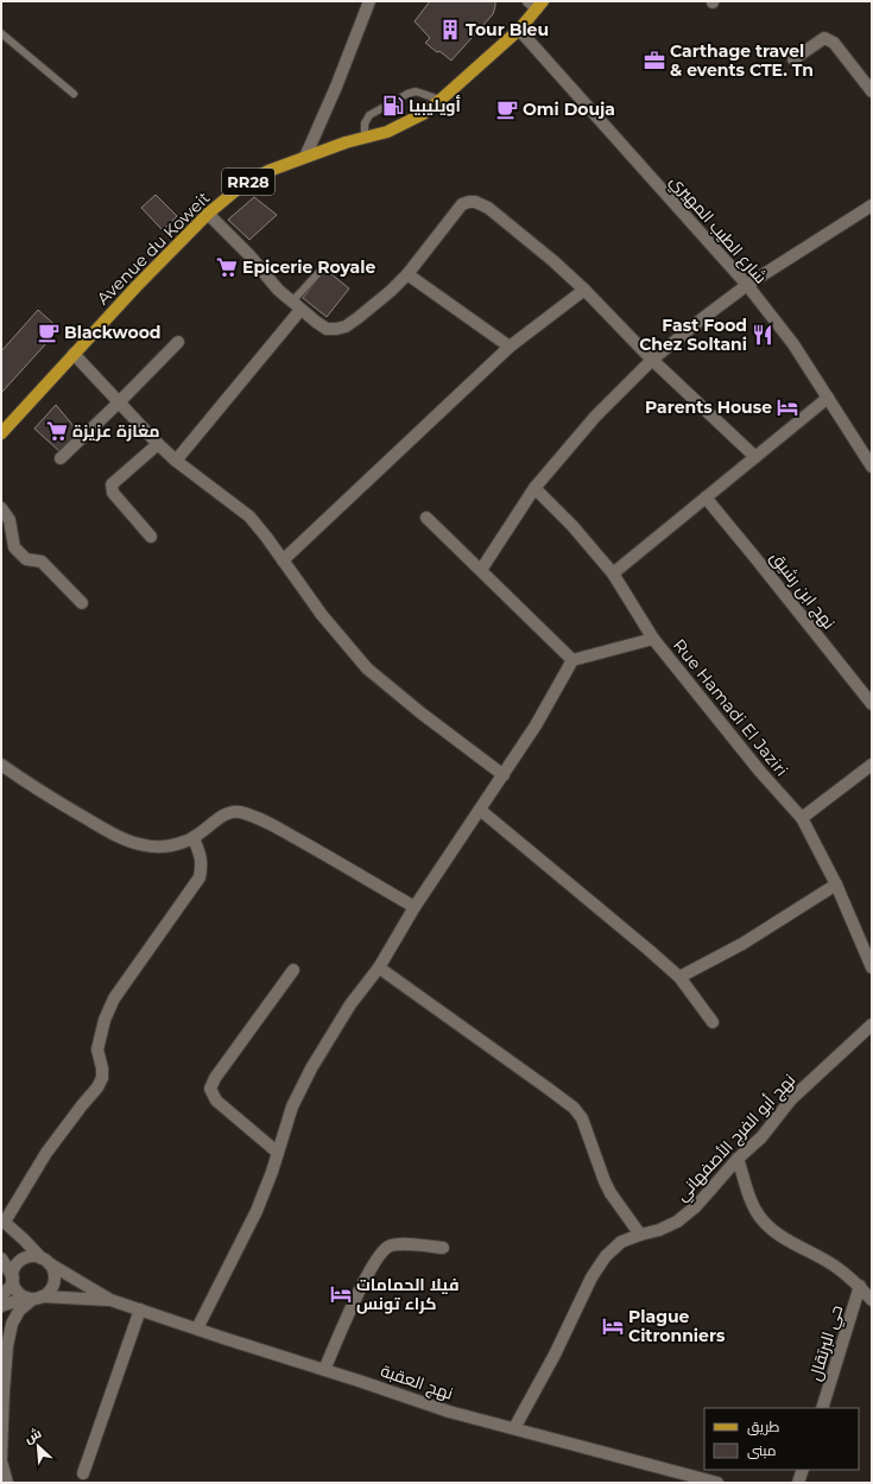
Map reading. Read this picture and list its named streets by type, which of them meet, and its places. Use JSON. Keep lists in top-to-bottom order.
{
  "streets": {
    "main road": ["RR28", "Avenue du Koweit"],
    "street": [
      "شارع الطيب المهيري",
      "نهج ابن رشيق",
      "Rue Hamadi El Jaziri",
      "نهج أبو الفرج الأصفهاني",
      "حي البرتقال",
      "نهج العقبة"
    ]
  },
  "crossings": [
    ["شارع الطيب المهيري", "Avenue du Koweit"],
    ["نهج أبو الفرج الأصفهاني", "نهج العقبة"]
  ],
  "places": {
    "building": ["Tour Bleu"],
    "office": ["Carthage travel & events CTE. Tn"],
    "fuel station": ["أويليبيا"],
    "cafe": ["Omi Douja", "Blackwood"],
    "supermarket": ["Epicerie Royale", "مغازة عزيزة"],
    "restaurant": ["Fast Food Chez Soltani"],
    "hotel": ["Parents House", "فيلا الحمامات كراء تونس", "Plague Citronniers"]
  },
  "legend": ["طريق", "مبنى"],
  "north": "top left"
}
